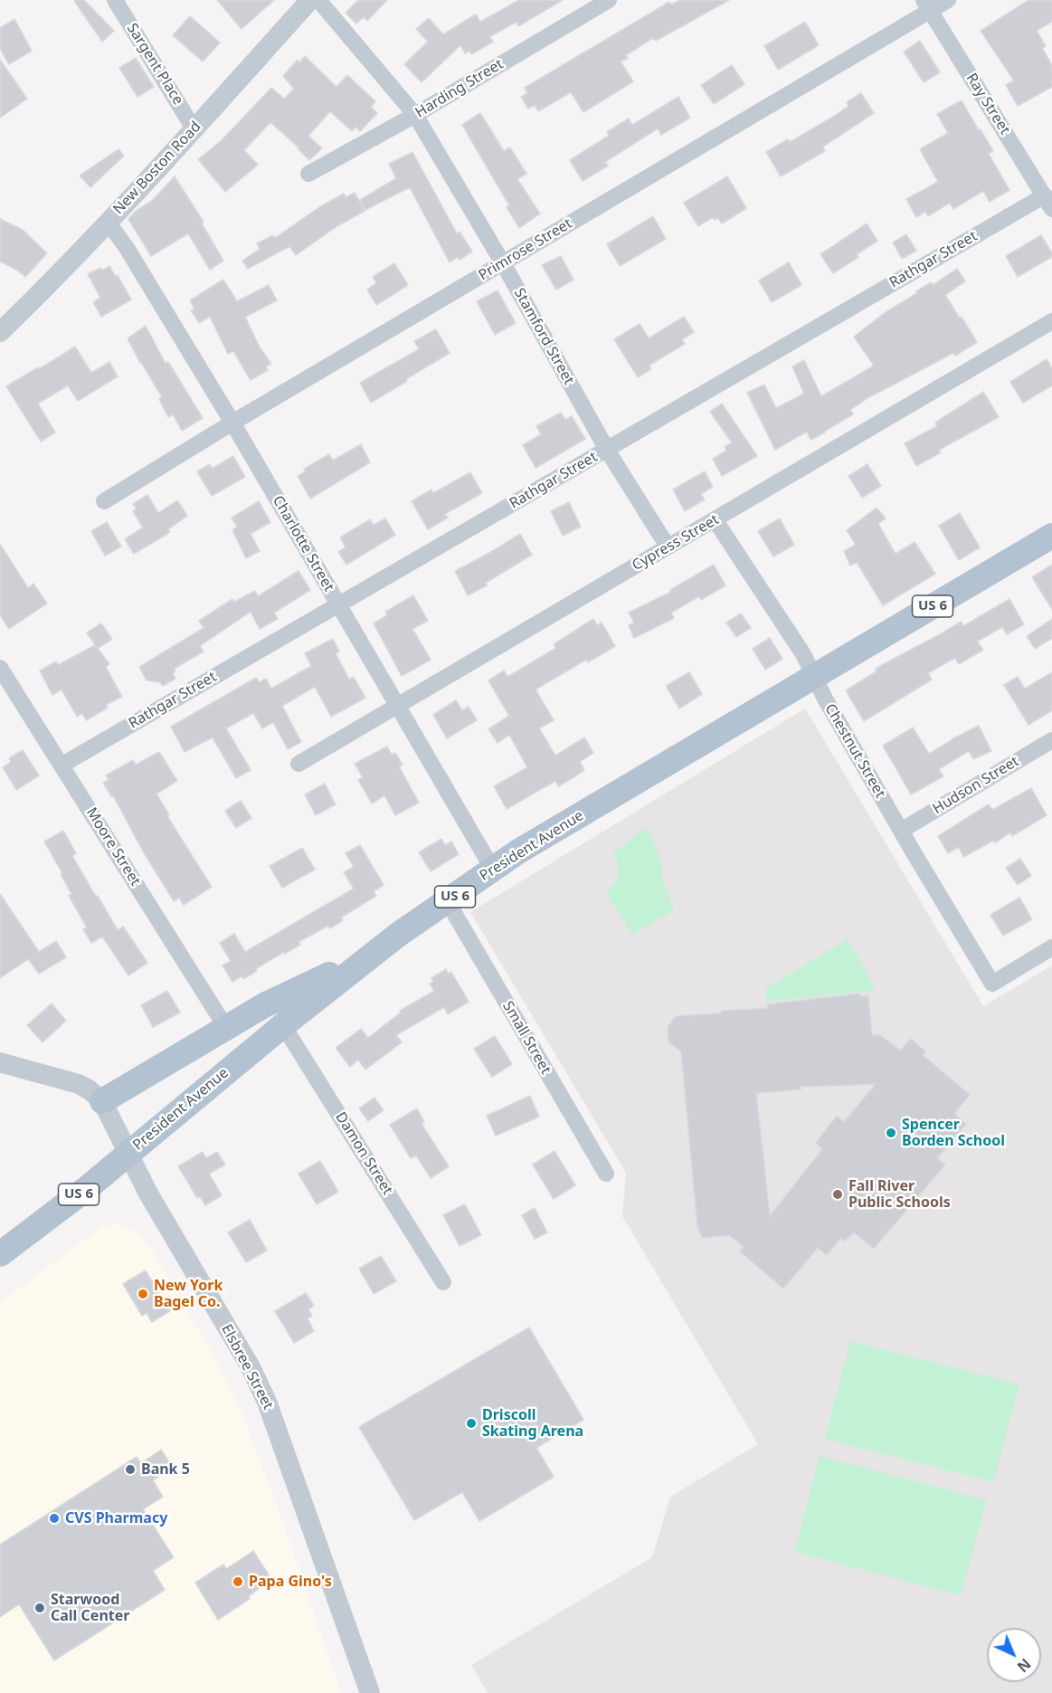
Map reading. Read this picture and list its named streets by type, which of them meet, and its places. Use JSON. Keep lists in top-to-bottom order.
{
  "streets": {
    "main road": ["US 6", "President Avenue"],
    "street": [
      "Sargent Place",
      "Harding Street",
      "Ray Street",
      "New Boston Road",
      "Primrose Street",
      "Rathgar Street",
      "Stamford Street",
      "Cypress Street",
      "Charlotte Street",
      "Chestnut Street",
      "Hudson Street",
      "Moore Street",
      "Small Street",
      "Damon Street",
      "Elsbree Street"
    ]
  },
  "crossings": [
    ["Sargent Place", "New Boston Road"],
    ["Harding Street", "Stamford Street"],
    ["Ray Street", "Primrose Street"],
    ["Ray Street", "Rathgar Street"],
    ["New Boston Road", "Charlotte Street"],
    ["Primrose Street", "Stamford Street"],
    ["Primrose Street", "Charlotte Street"],
    ["Rathgar Street", "Stamford Street"],
    ["Rathgar Street", "Charlotte Street"],
    ["Rathgar Street", "Moore Street"],
    ["Stamford Street", "Cypress Street"],
    ["Cypress Street", "Charlotte Street"],
    ["Cypress Street", "Chestnut Street"],
    ["Charlotte Street", "President Avenue"],
    ["Chestnut Street", "Hudson Street"],
    ["Chestnut Street", "President Avenue"],
    ["President Avenue", "Small Street"],
    ["President Avenue", "Damon Street"],
    ["President Avenue", "Elsbree Street"]
  ],
  "places": [
    "Spencer Borden School",
    "Fall River Public Schools",
    "New York Bagel Co.",
    "Driscoll Skating Arena",
    "Bank 5",
    "CVS Pharmacy",
    "Papa Gino's",
    "Starwood Call Center"
  ],
  "north": "bottom right"
}
